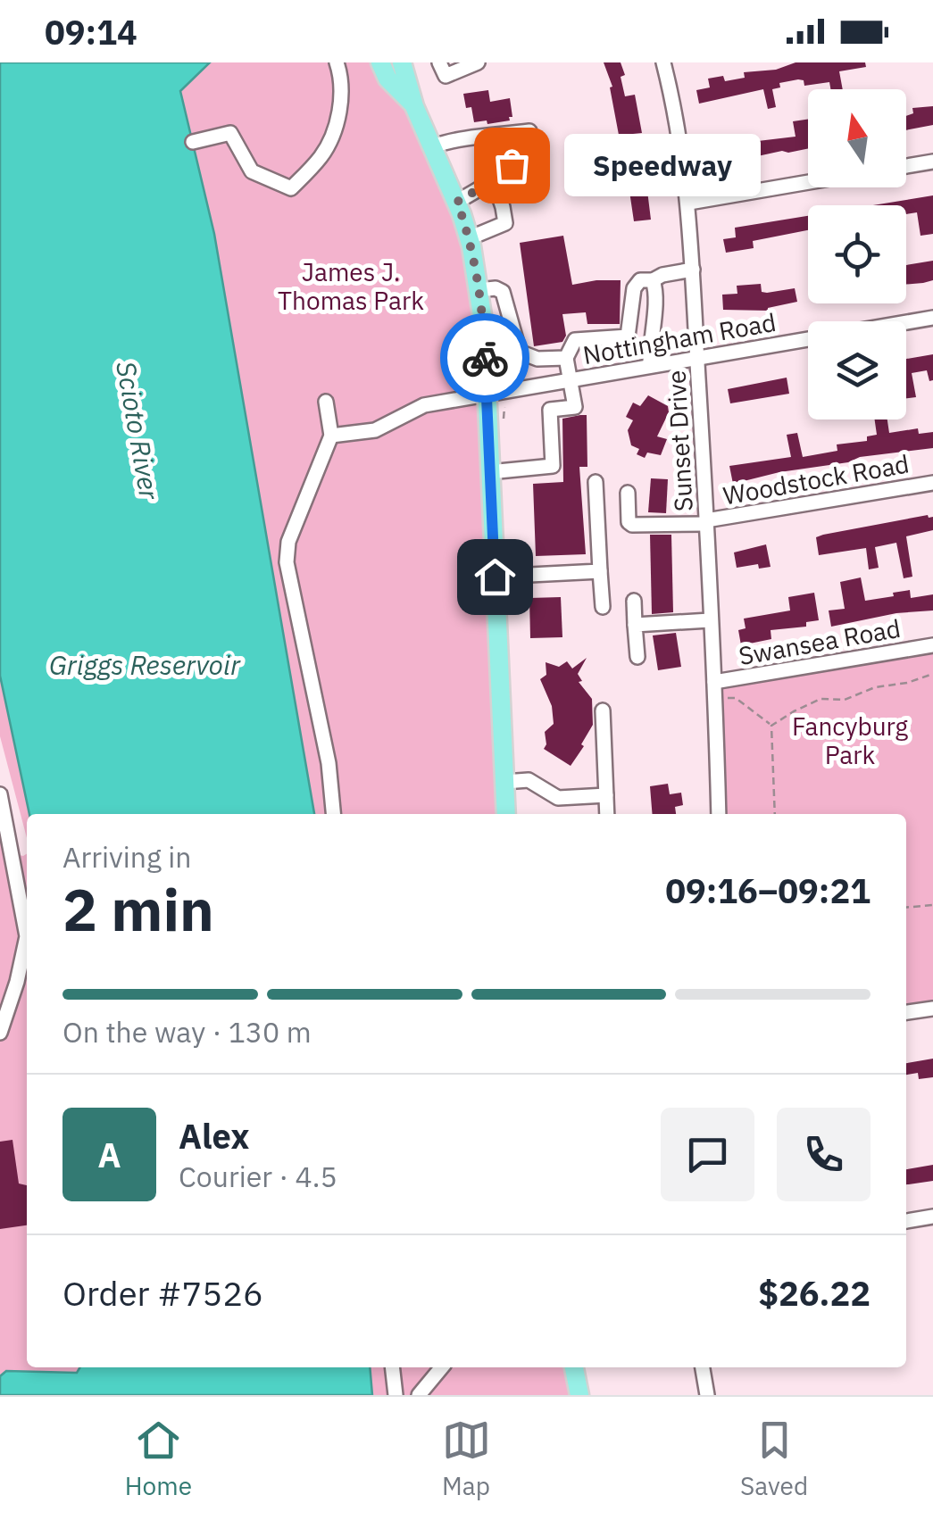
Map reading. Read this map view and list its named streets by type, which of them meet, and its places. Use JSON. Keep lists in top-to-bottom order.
{
  "streets": {
    "street": [
      "Nottingham Road",
      "Sunset Drive",
      "Woodstock Road",
      "Swansea Road"
    ]
  },
  "crossings": [
    ["Nottingham Road", "Sunset Drive"],
    ["Sunset Drive", "Woodstock Road"],
    ["Sunset Drive", "Swansea Road"]
  ],
  "water": ["Scioto River", "Griggs Reservoir"],
  "parks": ["James J. Thomas Park", "Fancyburg Park"],
  "places": ["Speedway"],
  "north": "top",
  "page": {
    "status": "09:14",
    "bubble": "Speedway",
    "heading": ["2 min", "Arriving in", "09:16–09:21"],
    "panel": [
      "Alex",
      "Courier · 4.5",
      "Order #7526",
      "$26.22"
    ],
    "bar": "On the way · 130 m",
    "round": "A",
    "tabs": ["Home", "Map", "Saved"]
  }
}
